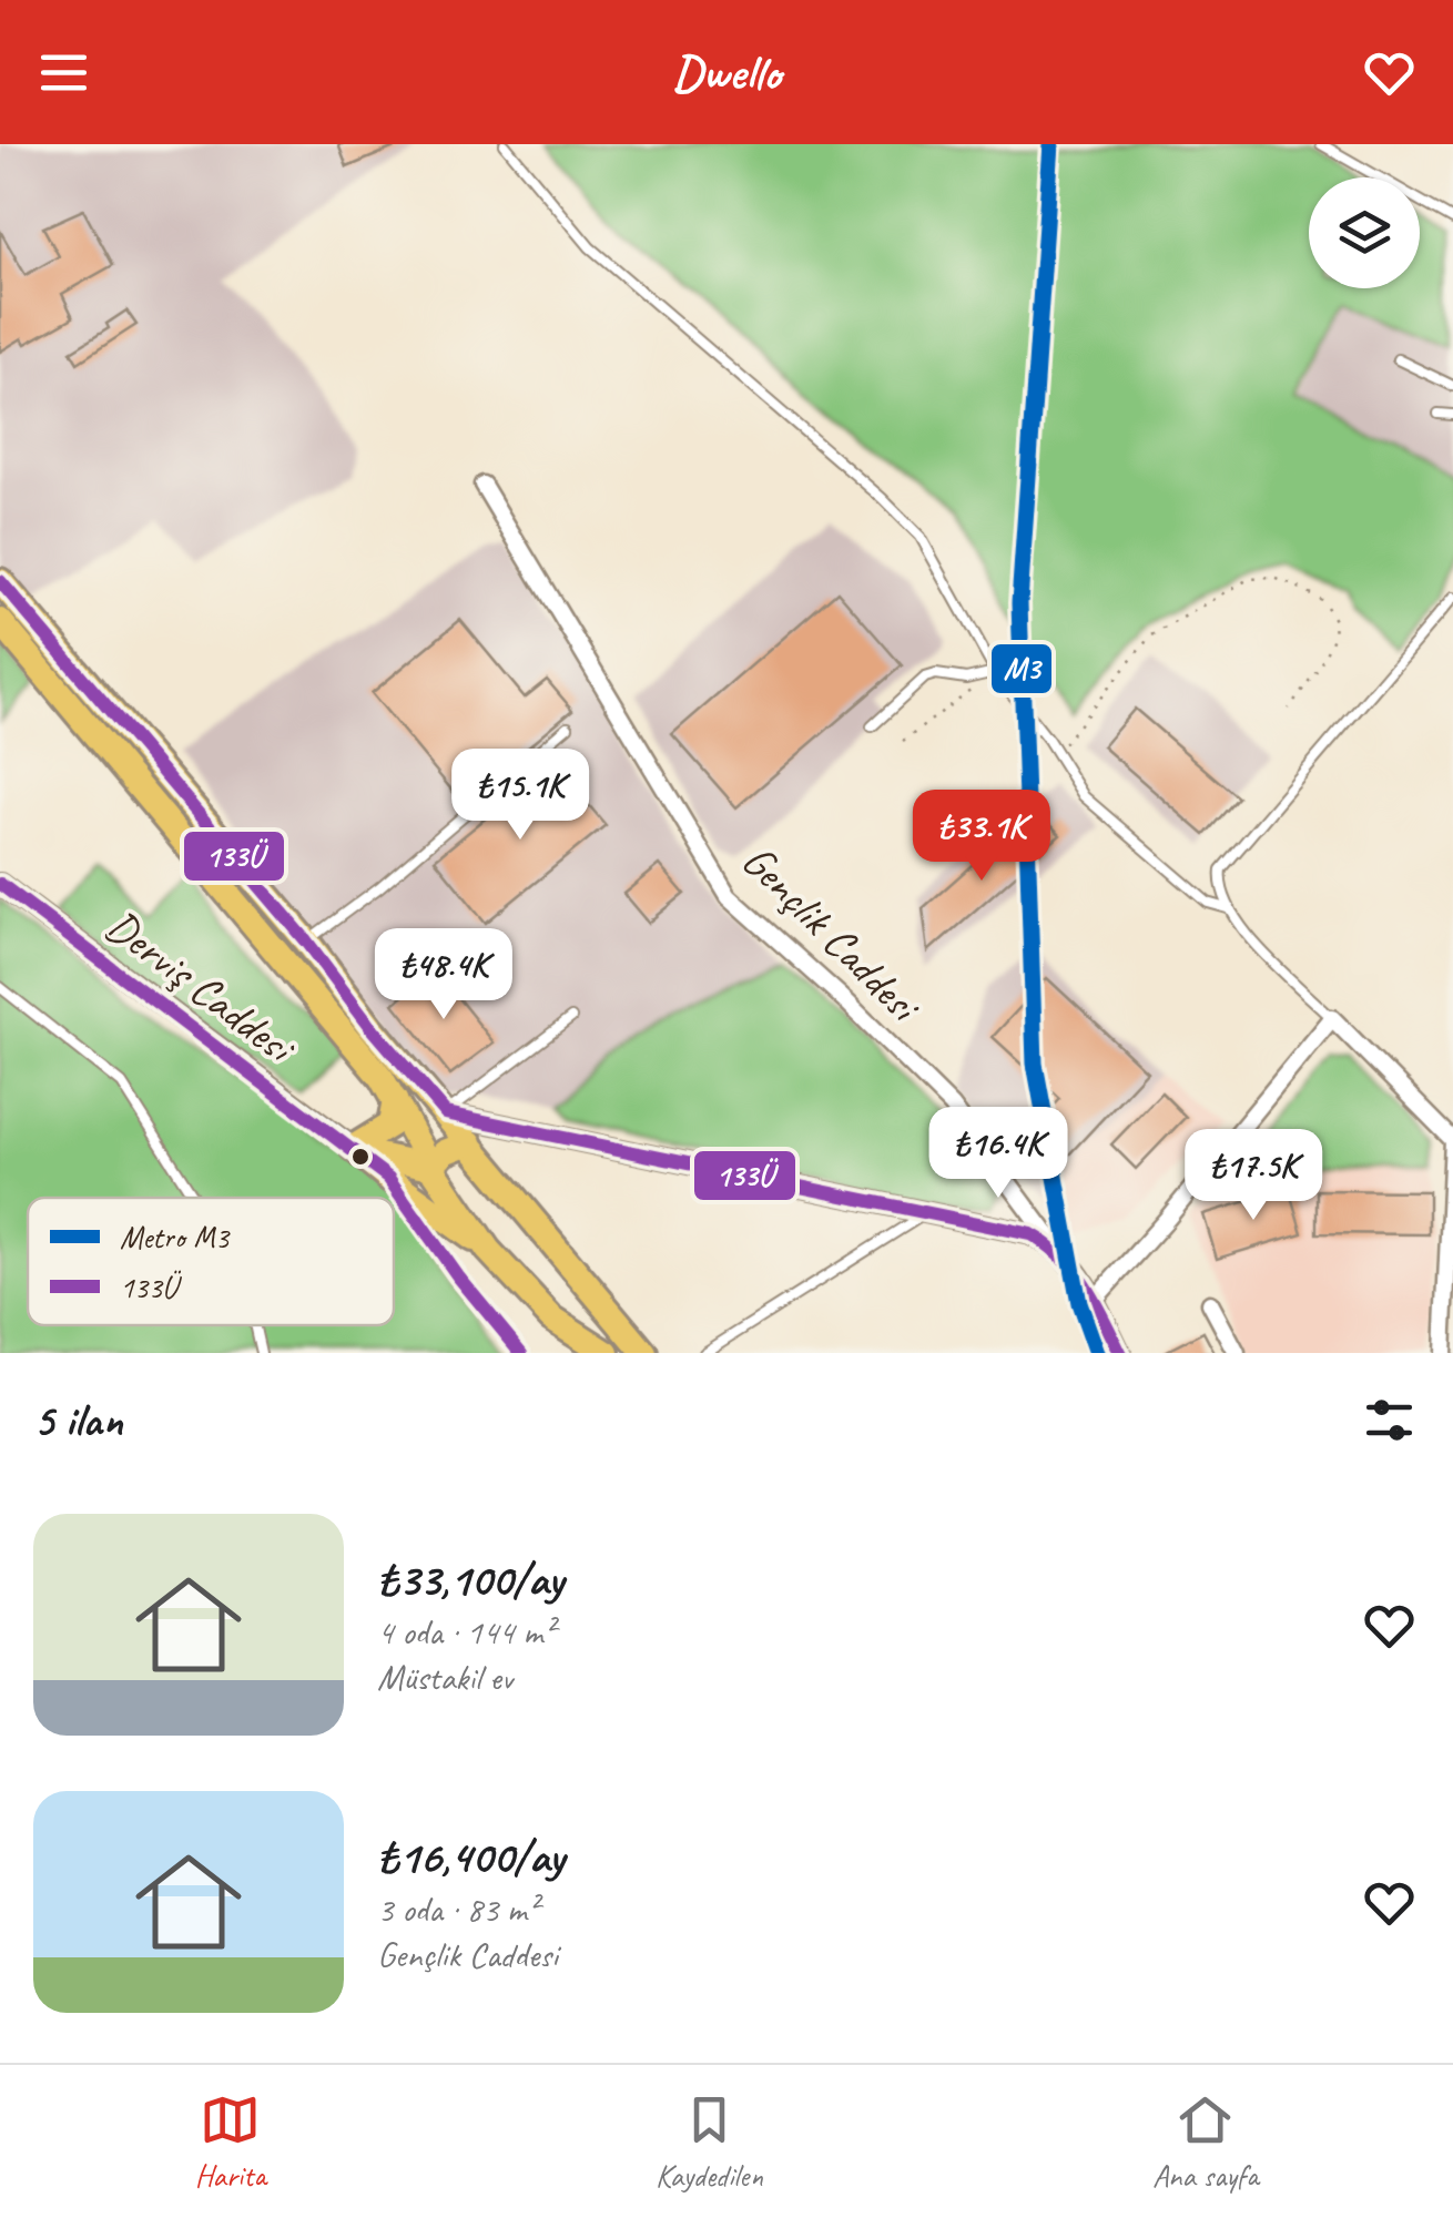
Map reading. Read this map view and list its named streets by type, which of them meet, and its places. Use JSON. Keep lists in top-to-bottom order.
{
  "streets": {
    "street": ["Gençlik Caddesi", "Derviş Caddesi"]
  },
  "lines": ["metro line M3", "transit line 133Ü"],
  "legend": ["Metro M3", "133Ü"],
  "page": {
    "header": "Dwello",
    "price": [
      "₺15.1K",
      "₺33.1K",
      "₺48.4K",
      "₺16.4K",
      "₺17.5K"
    ],
    "heading": "5 ilan",
    "list": [
      {
        "name": "₺33,100/ay",
        "note": "4 oda · 144 m² · Müstakil ev"
      },
      {
        "name": "₺16,400/ay",
        "note": "3 oda · 83 m² · Gençlik Caddesi"
      }
    ],
    "tabs": ["Harita", "Kaydedilen", "Ana sayfa"]
  }
}
